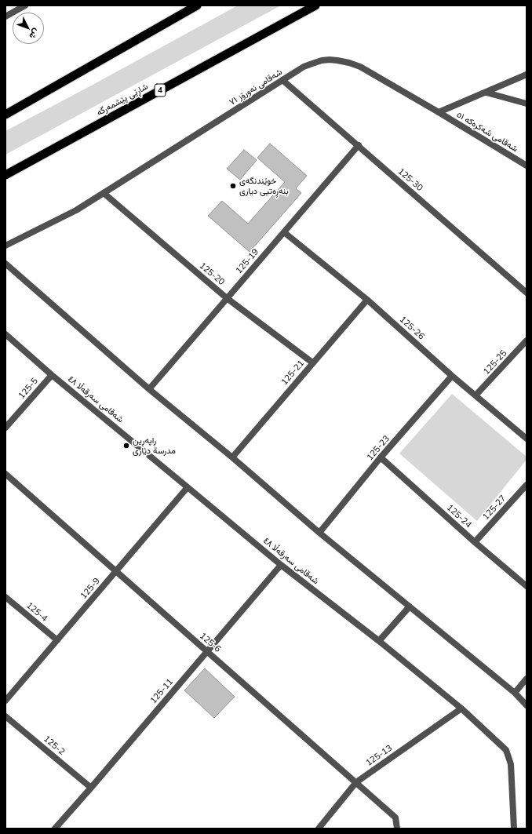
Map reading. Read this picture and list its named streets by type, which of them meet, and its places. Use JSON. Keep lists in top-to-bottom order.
{
  "streets": {
    "highway": ["4", "شاڕێی پێشمەرگە"],
    "street": [
      "شەقامی نەورۆز ٧١",
      "شەقامی شەکرەکە ٥١",
      "125-30",
      "125-19",
      "125-20",
      "125-26",
      "125-25",
      "125-21",
      "125-5",
      "شەقامی سەرقەڵا ٤٨",
      "125-23",
      "125-27",
      "125-24",
      "125-9",
      "125-4",
      "125-6",
      "125-11",
      "125-2",
      "125-13"
    ]
  },
  "crossings": [
    ["شەقامی نەورۆز ٧١", "شەقامی شەکرەکە ٥١"],
    ["شەقامی نەورۆز ٧١", "125-30"],
    ["شەقامی نەورۆز ٧١", "125-20"],
    ["125-30", "125-19"],
    ["125-19", "125-20"],
    ["125-19", "125-26"],
    ["125-20", "125-21"],
    ["125-26", "125-25"],
    ["125-26", "125-21"],
    ["125-26", "125-23"],
    ["125-5", "شەقامی سەرقەڵا ٤٨"],
    ["شەقامی سەرقەڵا ٤٨", "125-9"],
    ["شەقامی سەرقەڵا ٤٨", "125-11"],
    ["شەقامی سەرقەڵا ٤٨", "125-13"],
    ["125-23", "125-24"],
    ["125-27", "125-24"],
    ["125-9", "125-4"],
    ["125-9", "125-6"],
    ["125-6", "125-11"],
    ["125-6", "125-13"],
    ["125-11", "125-2"]
  ],
  "places": ["خوێندنگەی بنەڕەتیی دیاری", "ڕاپەڕین مدرسة ديارى"],
  "north": "bottom right"
}
